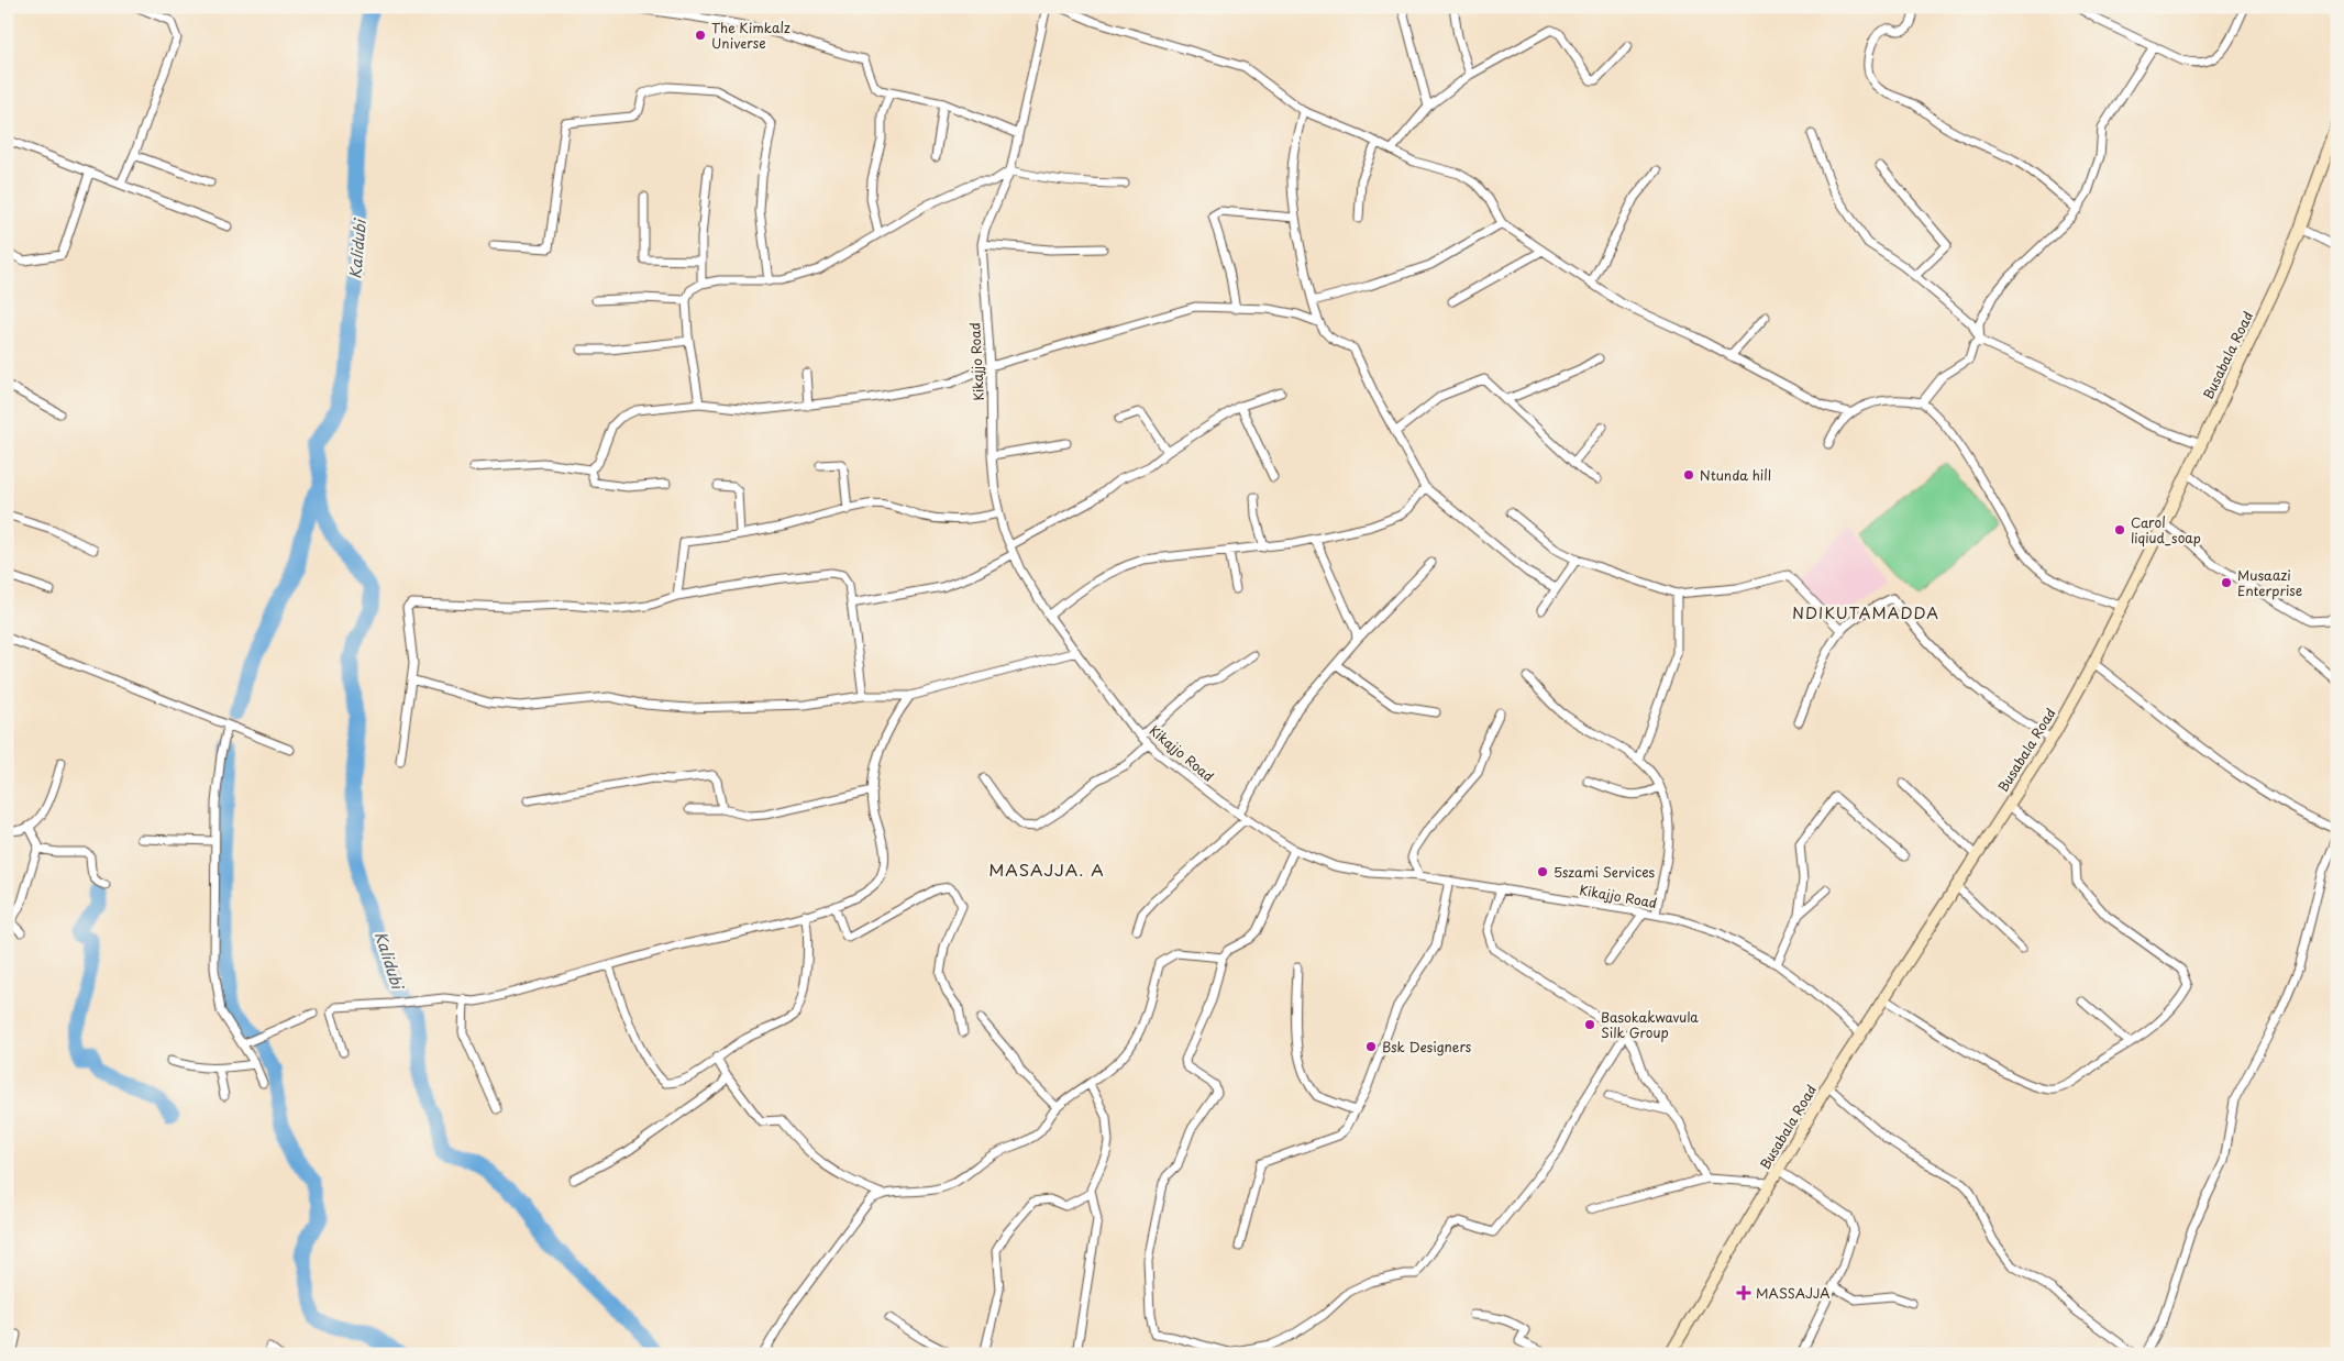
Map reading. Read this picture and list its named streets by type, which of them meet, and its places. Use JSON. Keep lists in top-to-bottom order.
{
  "streets": {
    "street": ["Busabala Road", "Kikajjo Road"]
  },
  "crossings": [
    ["Busabala Road", "Kikajjo Road"]
  ],
  "districts": ["NDIKUTAMADDA", "MASAJJA. A"],
  "water": ["Kalidubi"],
  "places": {
    "other": [
      "The Kimkalz Universe",
      "Ntunda hill",
      "Carol liqiud_soap",
      "Musaazi Enterprise",
      "5szami Services",
      "Basokakwavula Silk Group",
      "Bsk Designers"
    ],
    "health": ["MASSAJJA"]
  }
}
